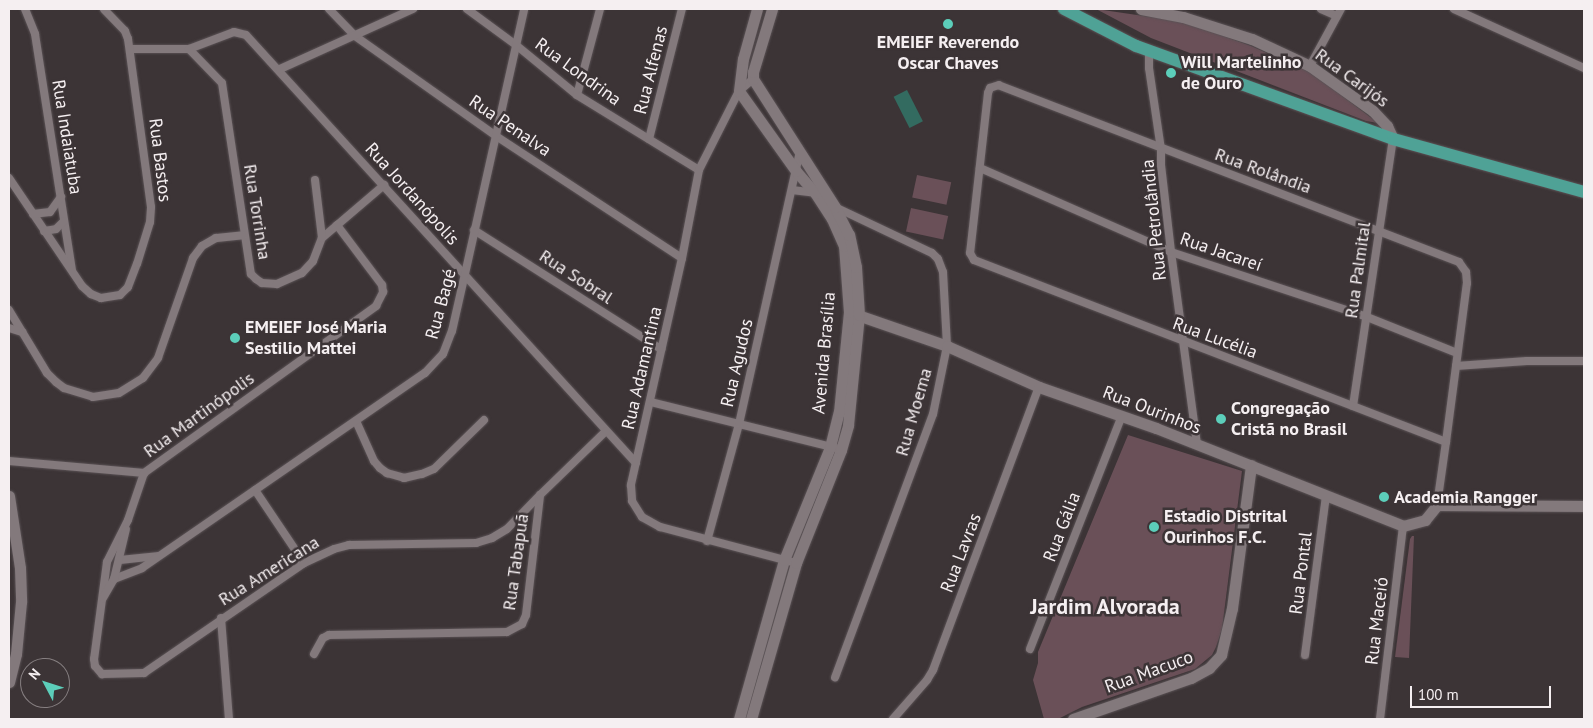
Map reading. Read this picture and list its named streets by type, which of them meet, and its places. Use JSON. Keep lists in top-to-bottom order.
{
  "streets": {
    "main road": [
      "Rua Carijós",
      "Avenida Brasília",
      "Rua Ourinhos",
      "Rua Macuco"
    ],
    "street": [
      "Rua Alfenas",
      "Rua Londrina",
      "Rua Penalva",
      "Rua Indaiatuba",
      "Rua Bastos",
      "Rua Rolândia",
      "Rua Jordanópolis",
      "Rua Torrinha",
      "Rua Petrolândia",
      "Rua Jacareí",
      "Rua Palmital",
      "Rua Sobral",
      "Rua Bagé",
      "Rua Lucélia",
      "Rua Agudos",
      "Rua Adamantina",
      "Rua Moema",
      "Rua Martinópolis",
      "Rua Gália",
      "Rua Lavras",
      "Rua Tabapuã",
      "Rua Americana",
      "Rua Pontal",
      "Rua Maceió"
    ]
  },
  "crossings": [
    ["Rua Alfenas", "Rua Londrina"],
    ["Rua Londrina", "Rua Bagé"],
    ["Rua Londrina", "Rua Adamantina"],
    ["Rua Carijós", "Rua Petrolândia"],
    ["Rua Carijós", "Rua Palmital"],
    ["Rua Penalva", "Rua Bagé"],
    ["Rua Penalva", "Rua Adamantina"],
    ["Rua Indaiatuba", "Rua Bastos"],
    ["Rua Bastos", "Rua Jordanópolis"],
    ["Rua Rolândia", "Rua Petrolândia"],
    ["Rua Rolândia", "Rua Jacareí"],
    ["Rua Rolândia", "Rua Palmital"],
    ["Rua Rolândia", "Rua Lucélia"],
    ["Rua Jordanópolis", "Rua Torrinha"],
    ["Rua Jordanópolis", "Rua Bagé"],
    ["Rua Jordanópolis", "Rua Adamantina"],
    ["Rua Jordanópolis", "Rua Tabapuã"],
    ["Rua Torrinha", "Rua Martinópolis"],
    ["Rua Petrolândia", "Rua Jacareí"],
    ["Rua Petrolândia", "Rua Lucélia"],
    ["Rua Petrolândia", "Rua Ourinhos"],
    ["Rua Jacareí", "Rua Palmital"],
    ["Rua Palmital", "Rua Lucélia"],
    ["Rua Sobral", "Rua Bagé"],
    ["Rua Sobral", "Rua Adamantina"],
    ["Avenida Brasília", "Rua Agudos"],
    ["Avenida Brasília", "Rua Adamantina"],
    ["Avenida Brasília", "Rua Ourinhos"],
    ["Avenida Brasília", "Rua Moema"],
    ["Rua Agudos", "Rua Adamantina"],
    ["Rua Ourinhos", "Rua Moema"],
    ["Rua Ourinhos", "Rua Gália"],
    ["Rua Ourinhos", "Rua Lavras"],
    ["Rua Ourinhos", "Rua Pontal"],
    ["Rua Ourinhos", "Rua Maceió"],
    ["Rua Ourinhos", "Rua Macuco"],
    ["Rua Tabapuã", "Rua Americana"]
  ],
  "districts": ["Jardim Alvorada"],
  "places": [
    "EMEIEF Reverendo Oscar Chaves",
    "Will Martelinho de Ouro",
    "EMEIEF José Maria Sestilio Mattei",
    "Congregação Cristã no Brasil",
    "Academia Rangger",
    "Estadio Distrital Ourinhos F.C."
  ],
  "scale_bar": "100 m",
  "north": "top left"
}
